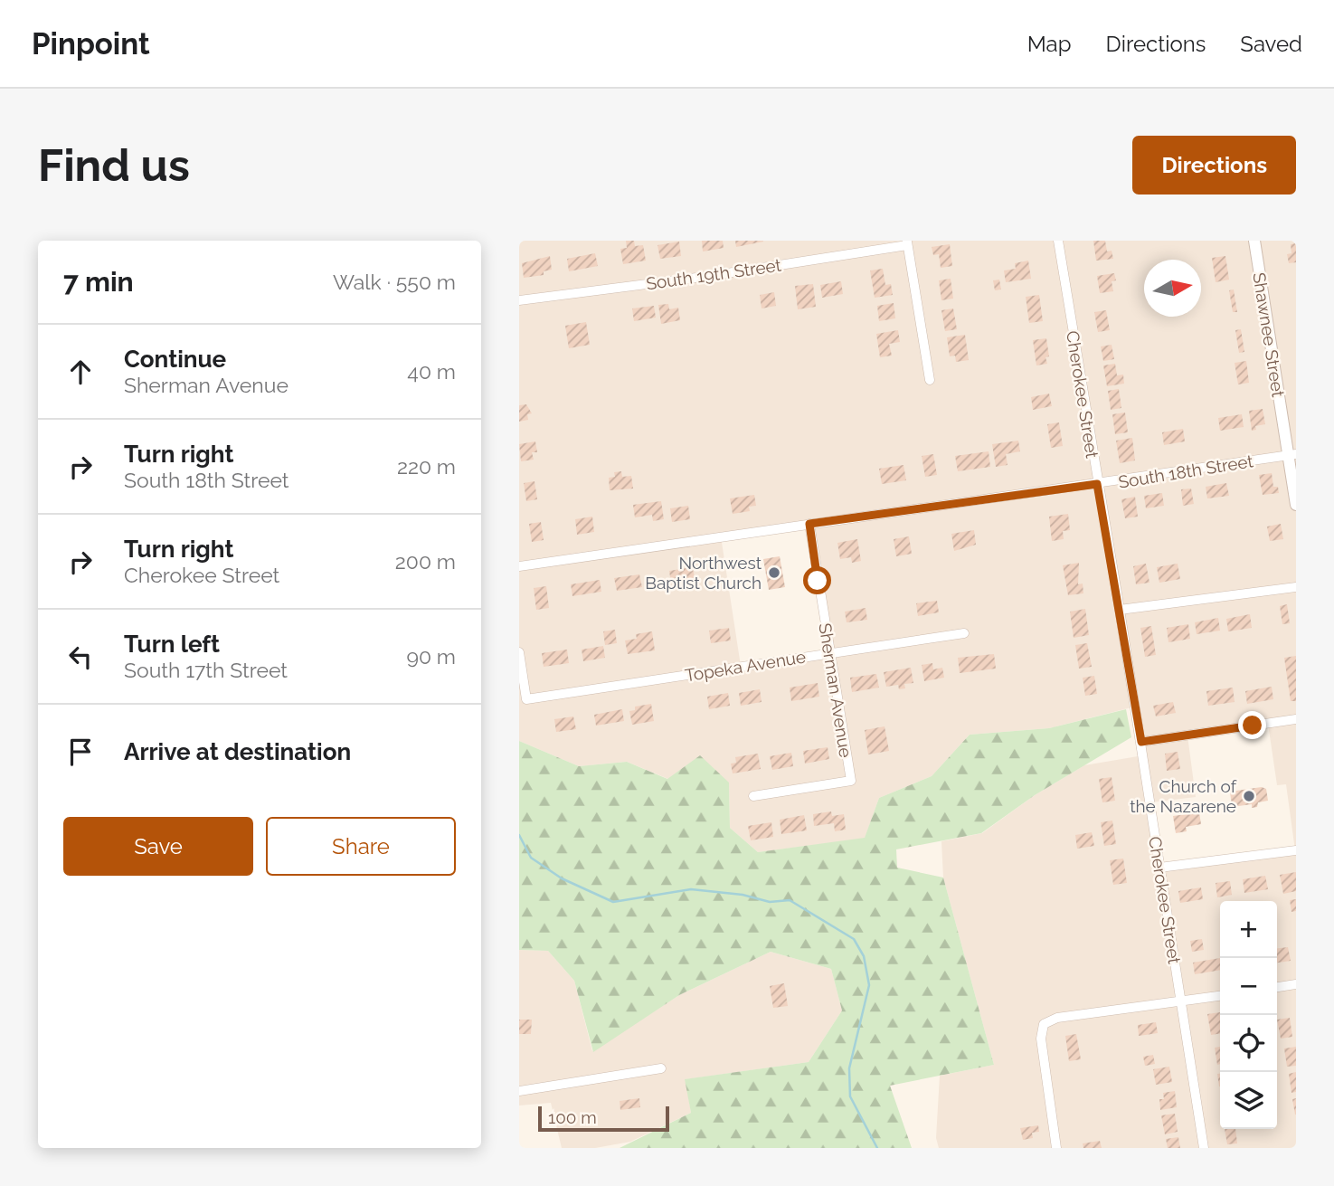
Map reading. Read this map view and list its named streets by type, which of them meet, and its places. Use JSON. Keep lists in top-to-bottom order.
{
  "streets": {
    "street": [
      "South 19th Street",
      "Shawnee Street",
      "Cherokee Street",
      "South 18th Street",
      "Topeka Avenue",
      "Sherman Avenue"
    ]
  },
  "crossings": [
    ["Shawnee Street", "South 18th Street"],
    ["Cherokee Street", "South 18th Street"],
    ["South 18th Street", "Sherman Avenue"],
    ["Topeka Avenue", "Sherman Avenue"]
  ],
  "places": ["Northwest Baptist Church", "Church of the Nazarene"],
  "scale_bar": "100 m",
  "north": "right",
  "page": {
    "header": "Pinpoint",
    "nav": ["Map", "Directions", "Saved"],
    "buttons": [
      "Directions",
      ["Save", "Share"]
    ],
    "title": "Find us",
    "heading": ["7 min", "Walk · 550 m"],
    "list": [
      ["Continue", "Sherman Avenue", "40 m"],
      ["Turn right", "South 18th Street", "220 m"],
      ["Turn right", "Cherokee Street", "200 m"],
      ["Turn left", "South 17th Street", "90 m"],
      "Arrive at destination"
    ],
    "map_buttons": ["+", "−"],
    "scale": "100 m"
  }
}
